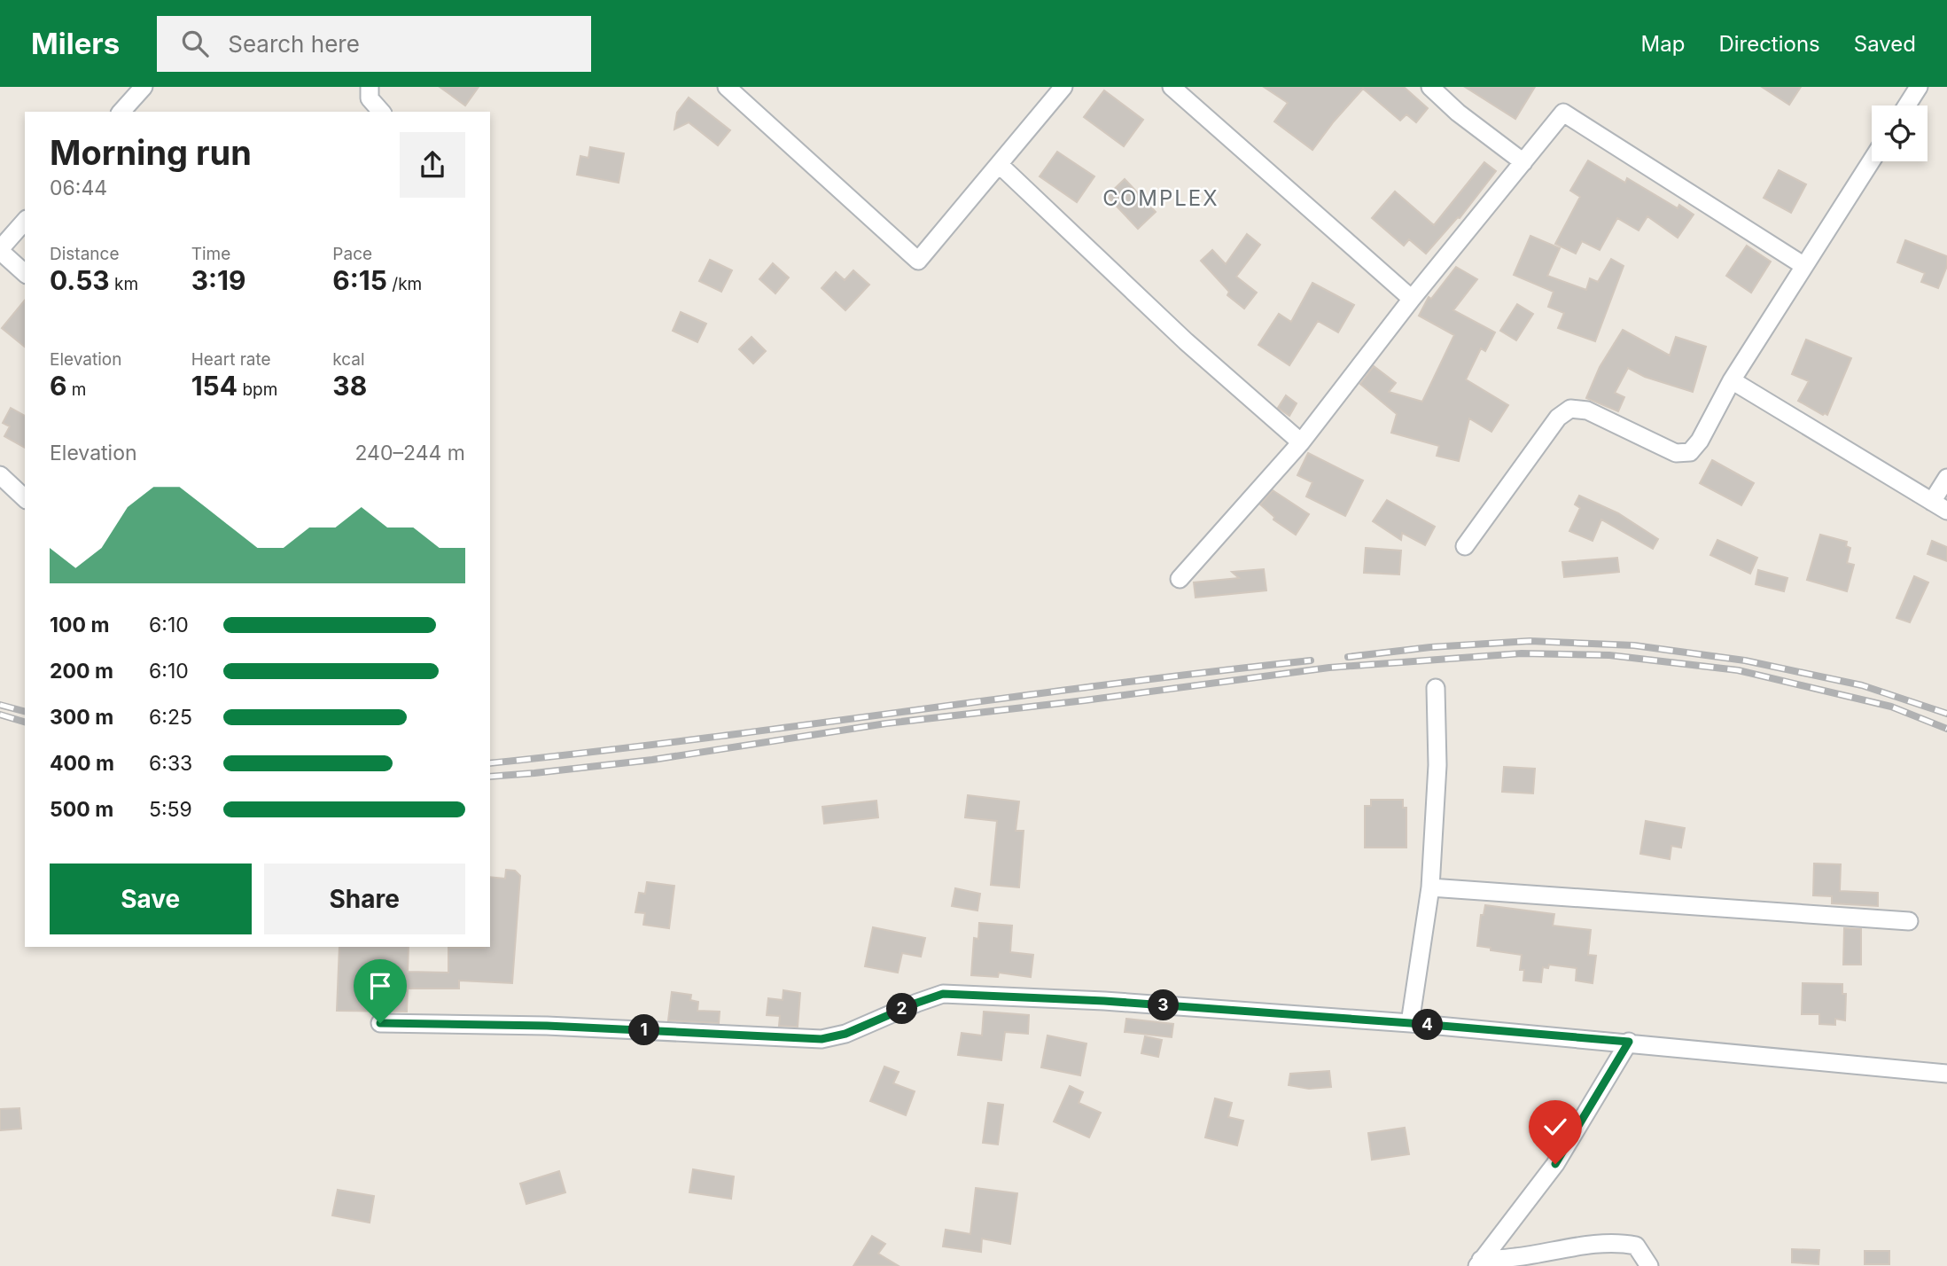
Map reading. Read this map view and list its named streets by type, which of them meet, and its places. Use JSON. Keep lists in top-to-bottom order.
{
  "districts": ["COMPLEX"],
  "page": {
    "header": "Milers",
    "search": "Search here",
    "nav": ["Map", "Directions", "Saved"],
    "heading": ["Morning run", "06:44"],
    "stats": [
      ["Distance", "0.53 km"],
      ["Time", "3:19"],
      ["Pace", "6:15 /km"],
      ["Elevation", "6 m"],
      ["Heart rate", "154 bpm"],
      ["kcal", "38"]
    ],
    "chart": ["Elevation", "240–244 m"],
    "list": [
      {
        "name": "100 m",
        "note": "6:10"
      },
      {
        "name": "200 m",
        "note": "6:10"
      },
      {
        "name": "300 m",
        "note": "6:25"
      },
      {
        "name": "400 m",
        "note": "6:33"
      },
      {
        "name": "500 m",
        "note": "5:59"
      }
    ],
    "buttons": ["Save", "Share"],
    "pins": [
      "3",
      "2",
      "4",
      "1"
    ]
  }
}
